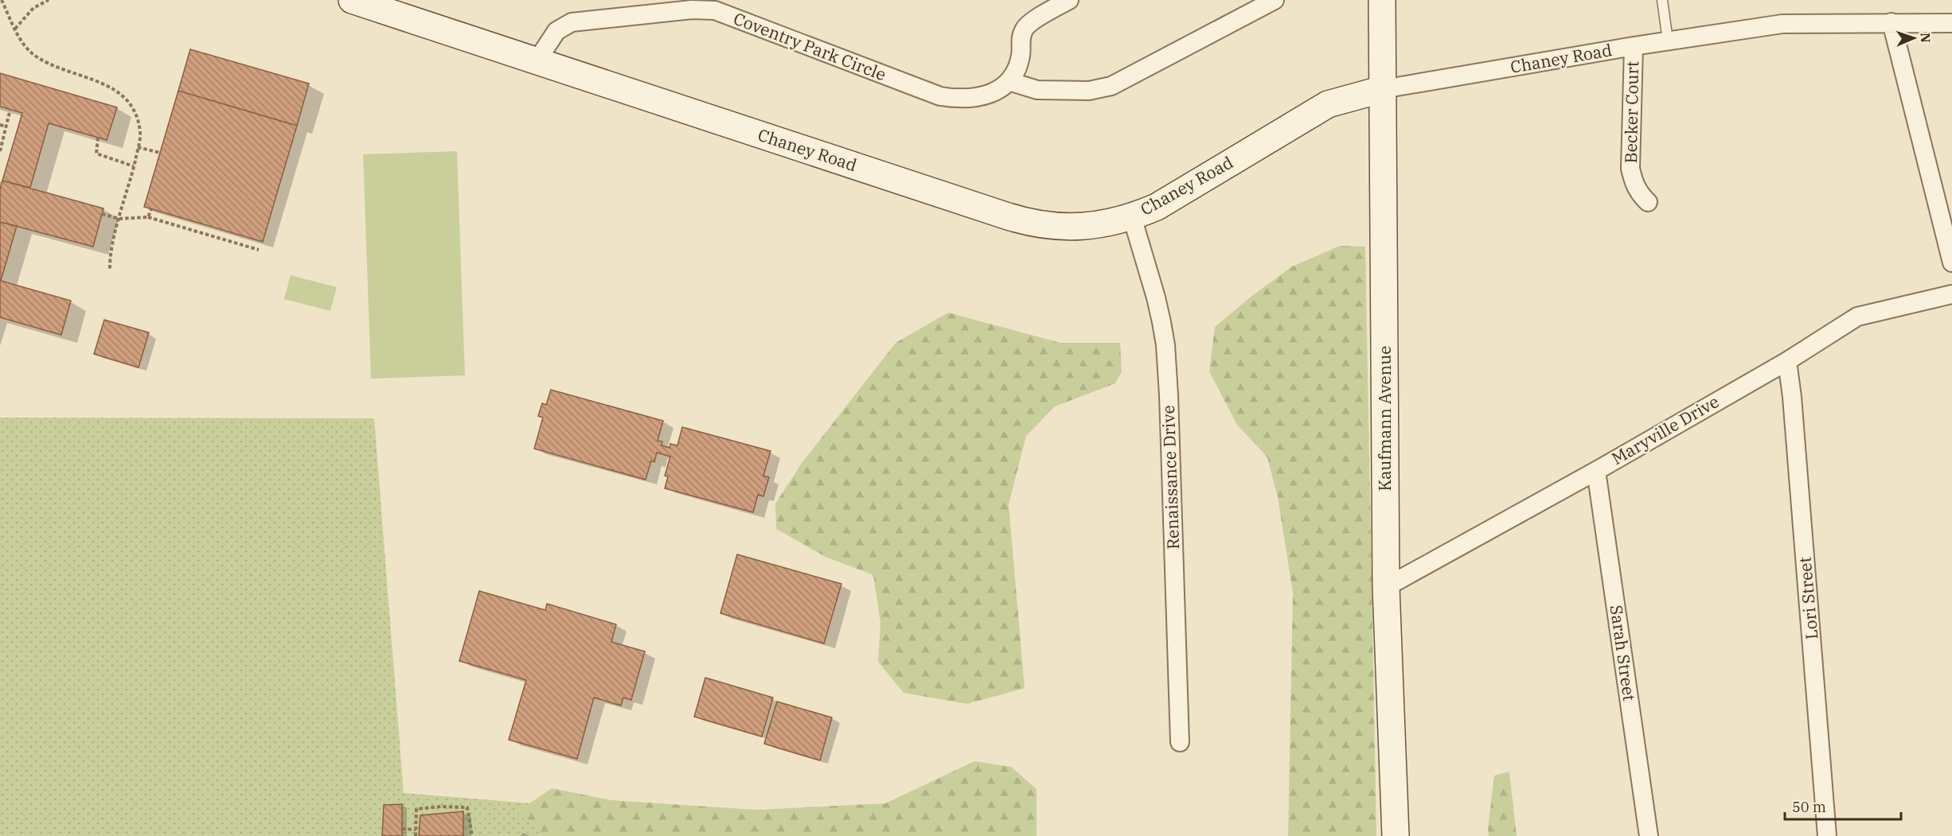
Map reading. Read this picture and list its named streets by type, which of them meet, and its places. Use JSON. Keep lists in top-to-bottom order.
{
  "streets": {
    "street": [
      "Coventry Park Circle",
      "Chaney Road",
      "Becker Court",
      "Kaufmann Avenue",
      "Maryville Drive",
      "Renaissance Drive",
      "Lori Street",
      "Sarah Street"
    ]
  },
  "crossings": [
    ["Coventry Park Circle", "Chaney Road"],
    ["Chaney Road", "Becker Court"],
    ["Chaney Road", "Kaufmann Avenue"],
    ["Chaney Road", "Renaissance Drive"],
    ["Kaufmann Avenue", "Maryville Drive"],
    ["Maryville Drive", "Lori Street"],
    ["Maryville Drive", "Sarah Street"]
  ],
  "scale_bar": "50 m",
  "north": "right"
}
